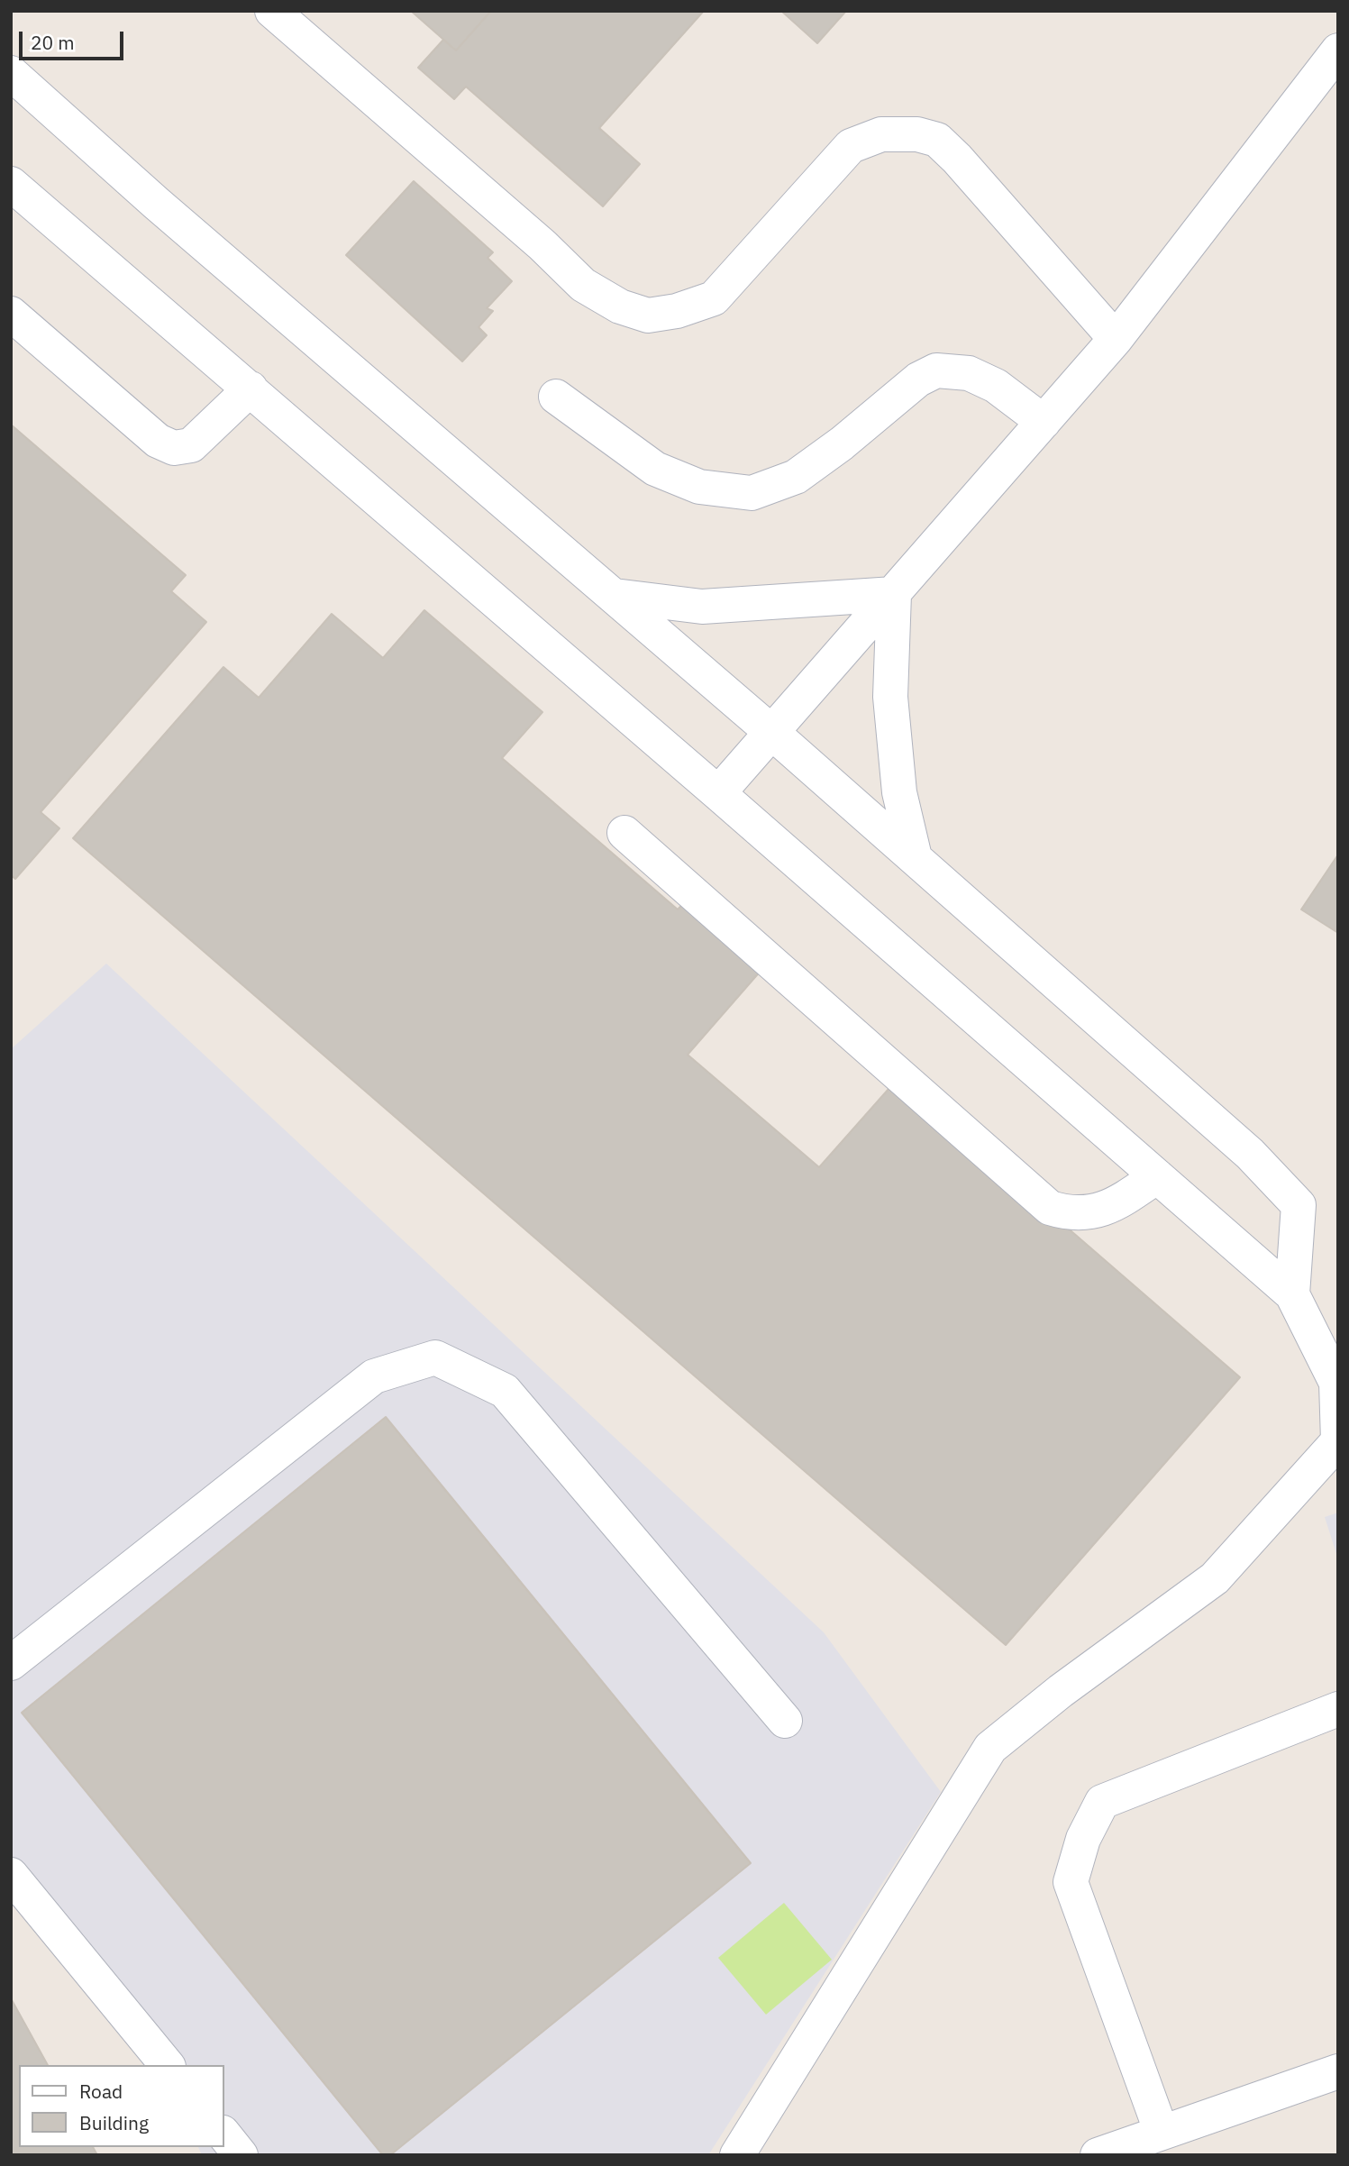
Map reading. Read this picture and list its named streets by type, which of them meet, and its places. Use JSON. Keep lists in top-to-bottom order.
{
  "legend": ["Road", "Building"],
  "scale_bar": "20 m"
}
